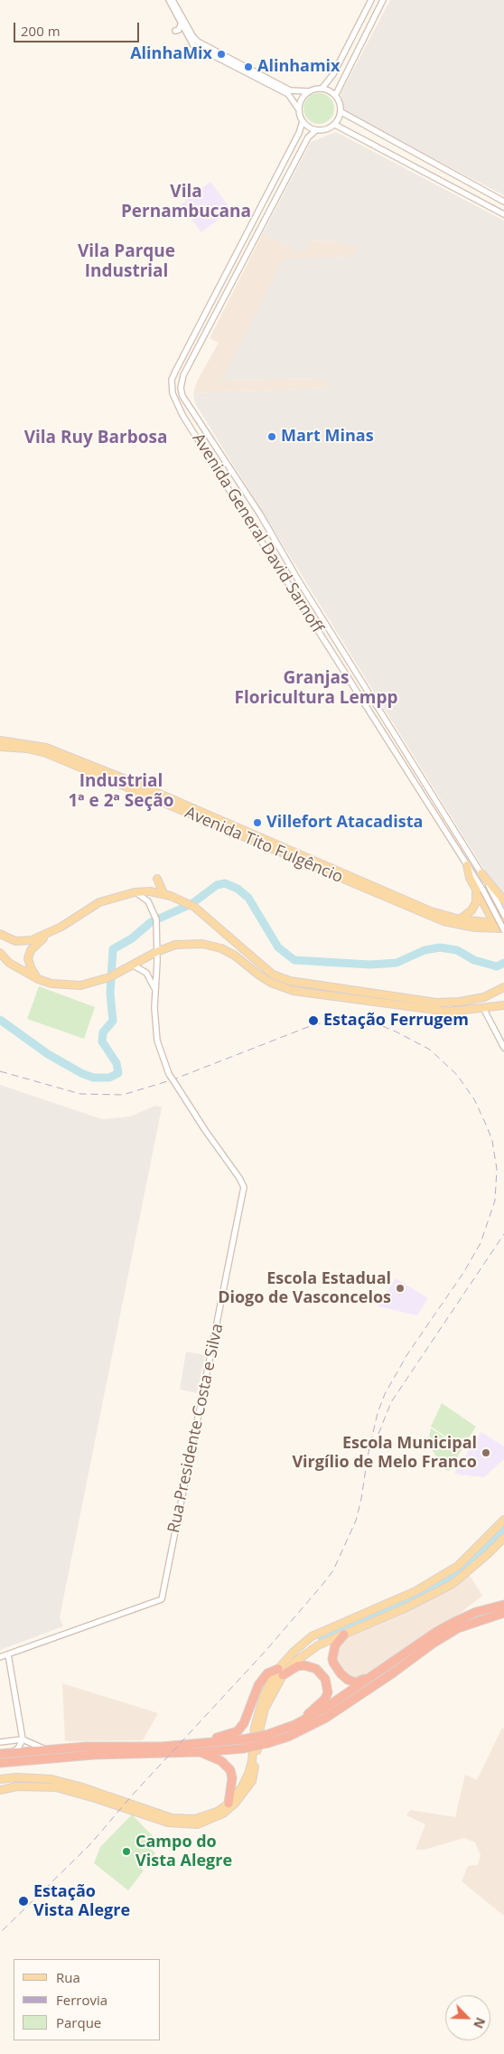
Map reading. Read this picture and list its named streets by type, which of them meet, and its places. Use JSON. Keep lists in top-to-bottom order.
{
  "streets": {
    "main road": ["Avenida Tito Fulgêncio"],
    "street": ["Avenida General David Sarnoff", "Rua Presidente Costa e Silva"]
  },
  "districts": [
    "Vila Pernambucana",
    "Vila Parque Industrial",
    "Vila Ruy Barbosa",
    "Granjas Floricultura Lempp",
    "Industrial 1ª e 2ª Seção"
  ],
  "places": [
    "AlinhaMix",
    "Alinhamix",
    "Mart Minas",
    "Villefort Atacadista",
    "Estação Ferrugem",
    "Escola Estadual Diogo de Vasconcelos",
    "Escola Municipal Virgílio de Melo Franco",
    "Campo do Vista Alegre",
    "Estação Vista Alegre"
  ],
  "legend": ["Rua", "Ferrovia", "Parque"],
  "scale_bar": "200 m",
  "north": "bottom right"
}
